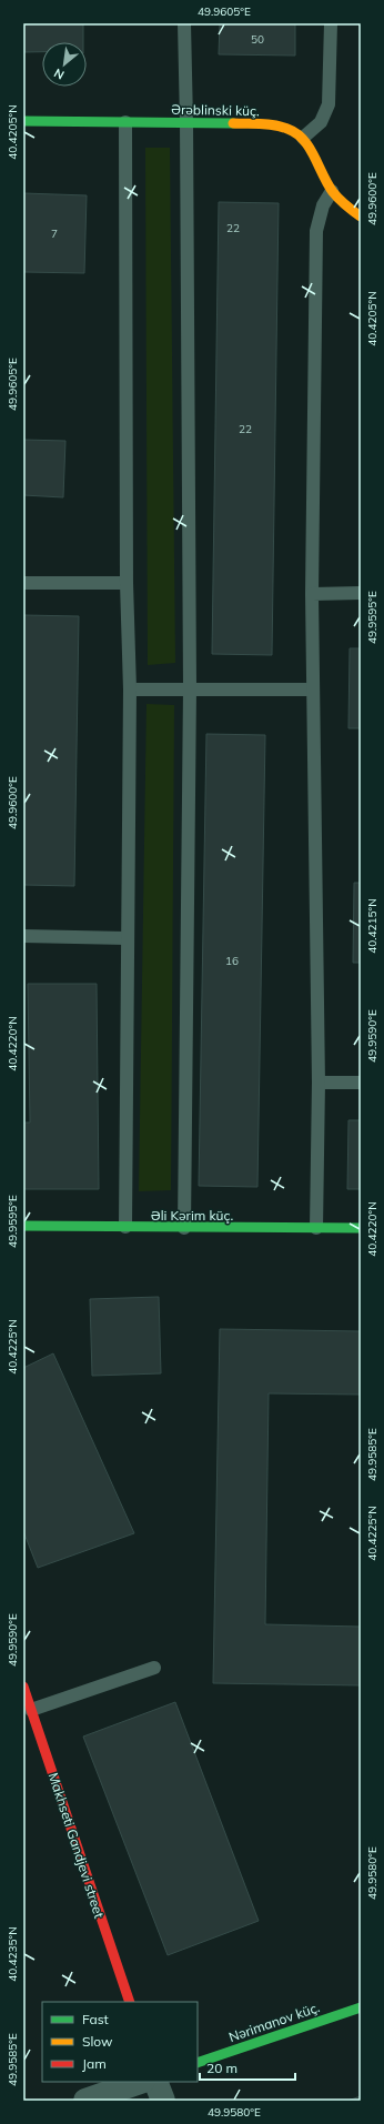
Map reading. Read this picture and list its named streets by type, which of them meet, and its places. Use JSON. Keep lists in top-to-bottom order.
{
  "streets": {
    "street": [
      "Ərəblinski küç.",
      "Əli Kərim küç.",
      "Makhseti Gandjevi street",
      "Nərimanov küç."
    ]
  },
  "house_numbers": [
    "50",
    "22",
    "7",
    "22",
    "16"
  ],
  "legend": ["Fast", "Slow", "Jam"],
  "scale_bar": "20 m",
  "north": "bottom left",
  "coordinates": [
    "49.9605°E",
    "40.4205°N",
    "49.9600°E",
    "49.9595°E",
    "40.4215°N",
    "49.9590°E",
    "40.4220°N",
    "40.4225°N",
    "49.9585°E",
    "49.9580°E",
    "40.4235°N"
  ]
}
